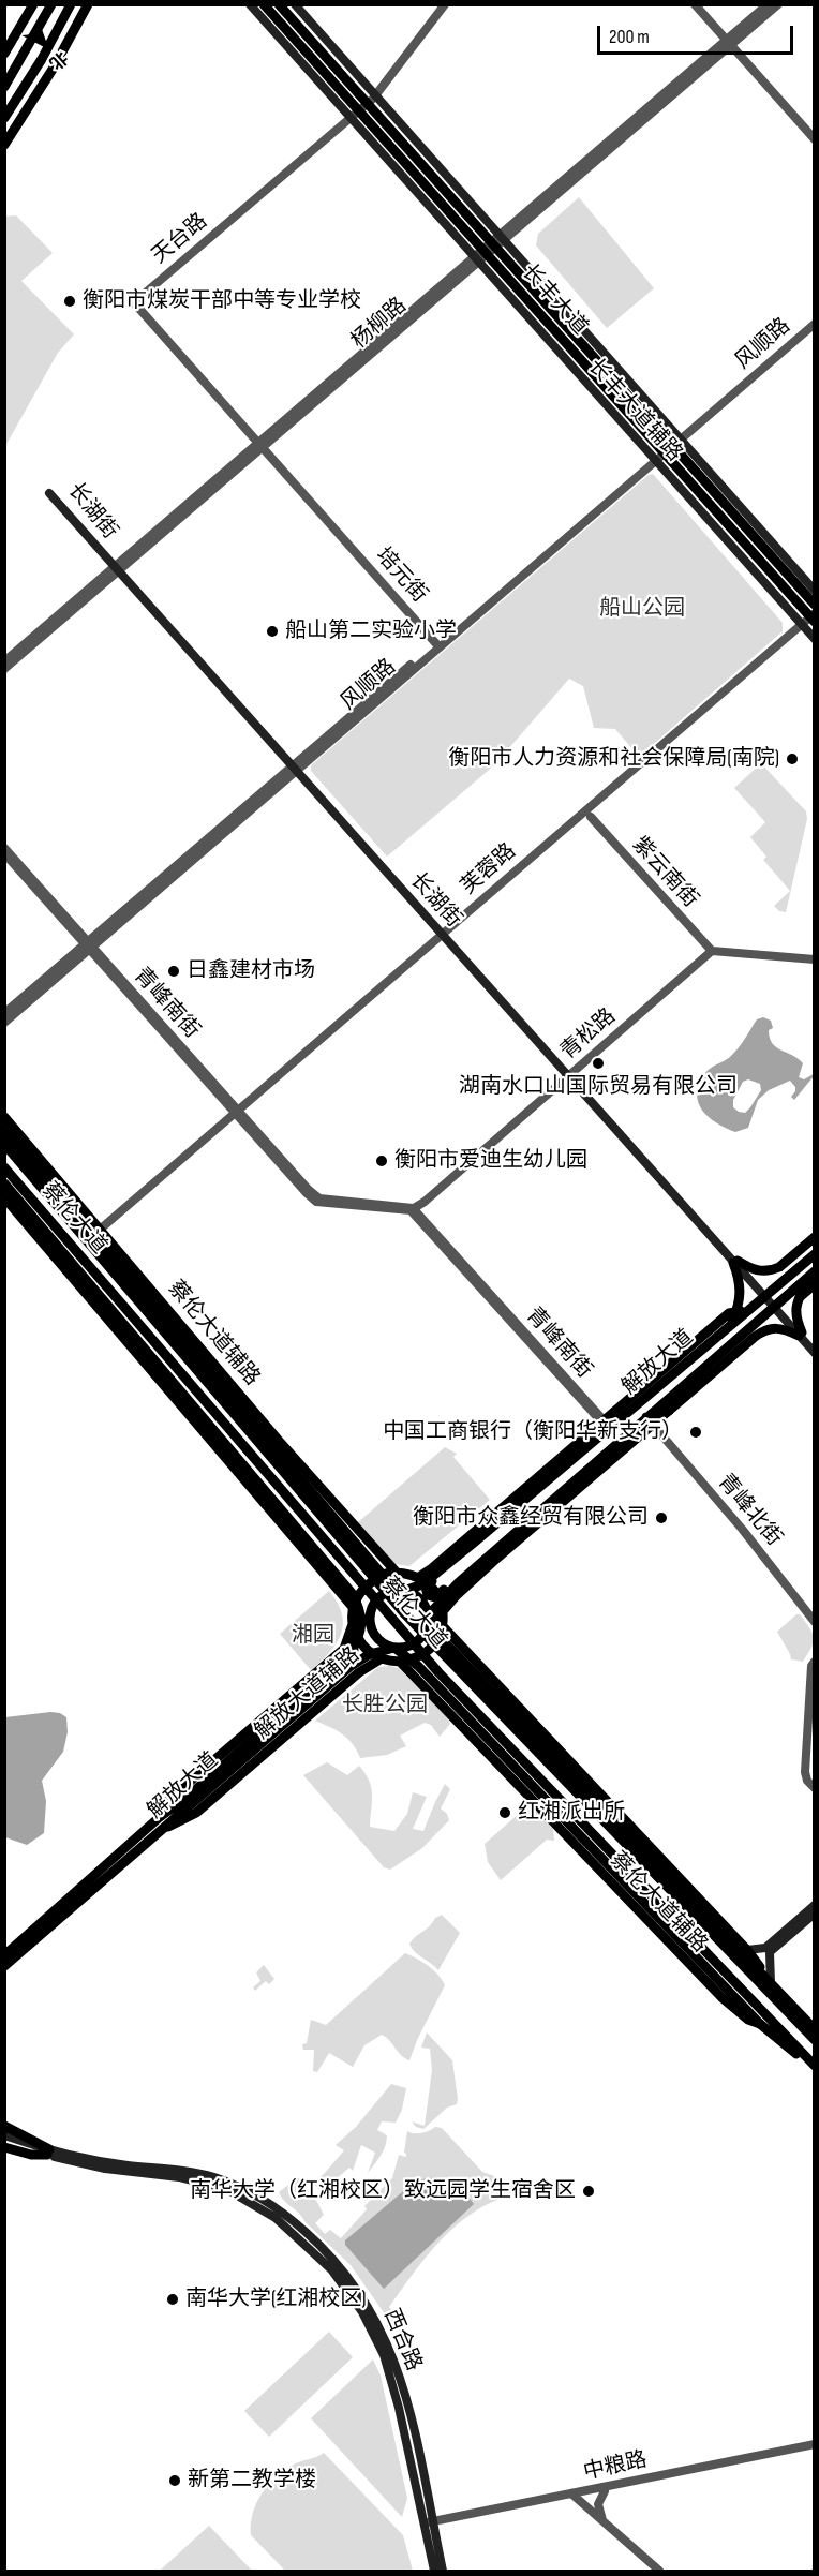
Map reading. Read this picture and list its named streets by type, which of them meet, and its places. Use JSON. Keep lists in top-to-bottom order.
{
  "streets": {
    "main road": [
      "长丰大道",
      "长丰大道辅路",
      "长湖街",
      "蔡伦大道",
      "蔡伦大道辅路",
      "解放大道",
      "解放大道辅路",
      "西合路"
    ],
    "street": [
      "天台路",
      "杨柳路",
      "风顺路",
      "培元街",
      "芙蓉路",
      "紫云南街",
      "青峰南街",
      "青松路",
      "青峰北街",
      "中粮路"
    ]
  },
  "crossings": [
    ["天台路", "长丰大道"],
    ["天台路", "长丰大道辅路"],
    ["天台路", "培元街"],
    ["长丰大道", "杨柳路"],
    ["长丰大道", "风顺路"],
    ["长丰大道", "长丰大道辅路"],
    ["长丰大道", "芙蓉路"],
    ["杨柳路", "长丰大道辅路"],
    ["杨柳路", "长湖街"],
    ["杨柳路", "培元街"],
    ["风顺路", "长丰大道辅路"],
    ["风顺路", "长湖街"],
    ["风顺路", "培元街"],
    ["风顺路", "青峰南街"],
    ["长丰大道辅路", "芙蓉路"],
    ["长湖街", "芙蓉路"],
    ["长湖街", "青松路"],
    ["长湖街", "解放大道"],
    ["芙蓉路", "青峰南街"],
    ["紫云南街", "青松路"],
    ["青峰南街", "青松路"],
    ["青峰南街", "解放大道"],
    ["解放大道", "青峰北街"],
    ["解放大道", "解放大道辅路"],
    ["西合路", "中粮路"]
  ],
  "parks": ["船山公园", "湘园", "长胜公园"],
  "places": [
    "衡阳市煤炭干部中等专业学校",
    "船山第二实验小学",
    "衡阳市人力资源和社会保障局(南院)",
    "日鑫建材市场",
    "湖南水口山国际贸易有限公司",
    "衡阳市爱迪生幼儿园",
    "中国工商银行（衡阳华新支行）",
    "衡阳市众鑫经贸有限公司",
    "红湘派出所",
    "南华大学（红湘校区）致远园学生宿舍区",
    "南华大学(红湘校区)",
    "新第二教学楼"
  ],
  "scale_bar": "200 m",
  "north": "bottom right"
}
